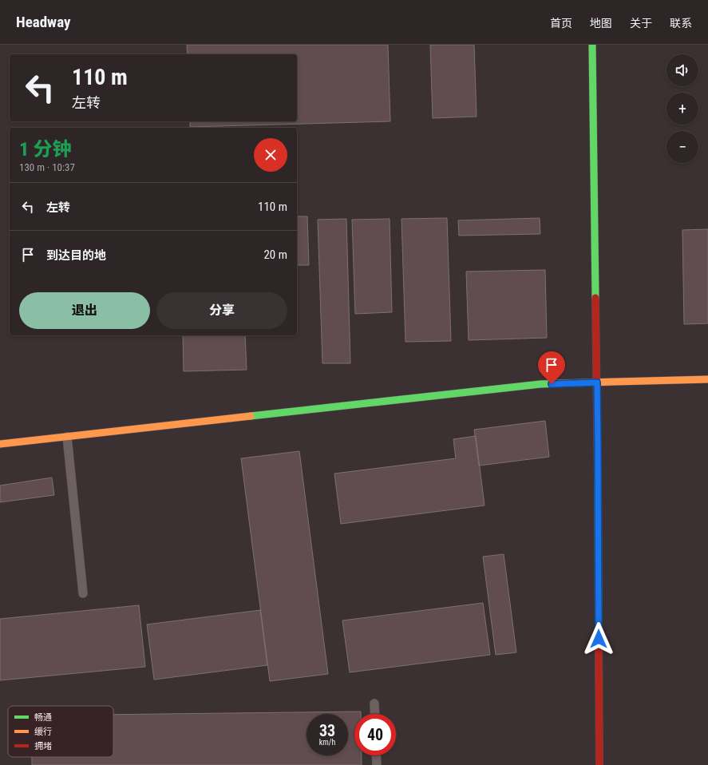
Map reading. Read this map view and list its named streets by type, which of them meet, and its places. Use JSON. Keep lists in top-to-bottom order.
{
  "legend": ["畅通", "缓行", "拥堵"],
  "page": {
    "header": "Headway",
    "nav": [
      "首页",
      "地图",
      "关于",
      "联系"
    ],
    "map_buttons": ["+", "−"],
    "turn": ["110 m", "左转"],
    "heading": ["1 分钟", "130 m · 10:37"],
    "list": [
      {
        "name": "左转",
        "value": "110 m"
      },
      {
        "name": "到达目的地",
        "value": "20 m"
      }
    ],
    "buttons": ["退出", "分享"],
    "speed": "33 km/h",
    "limit": "40"
  }
}
